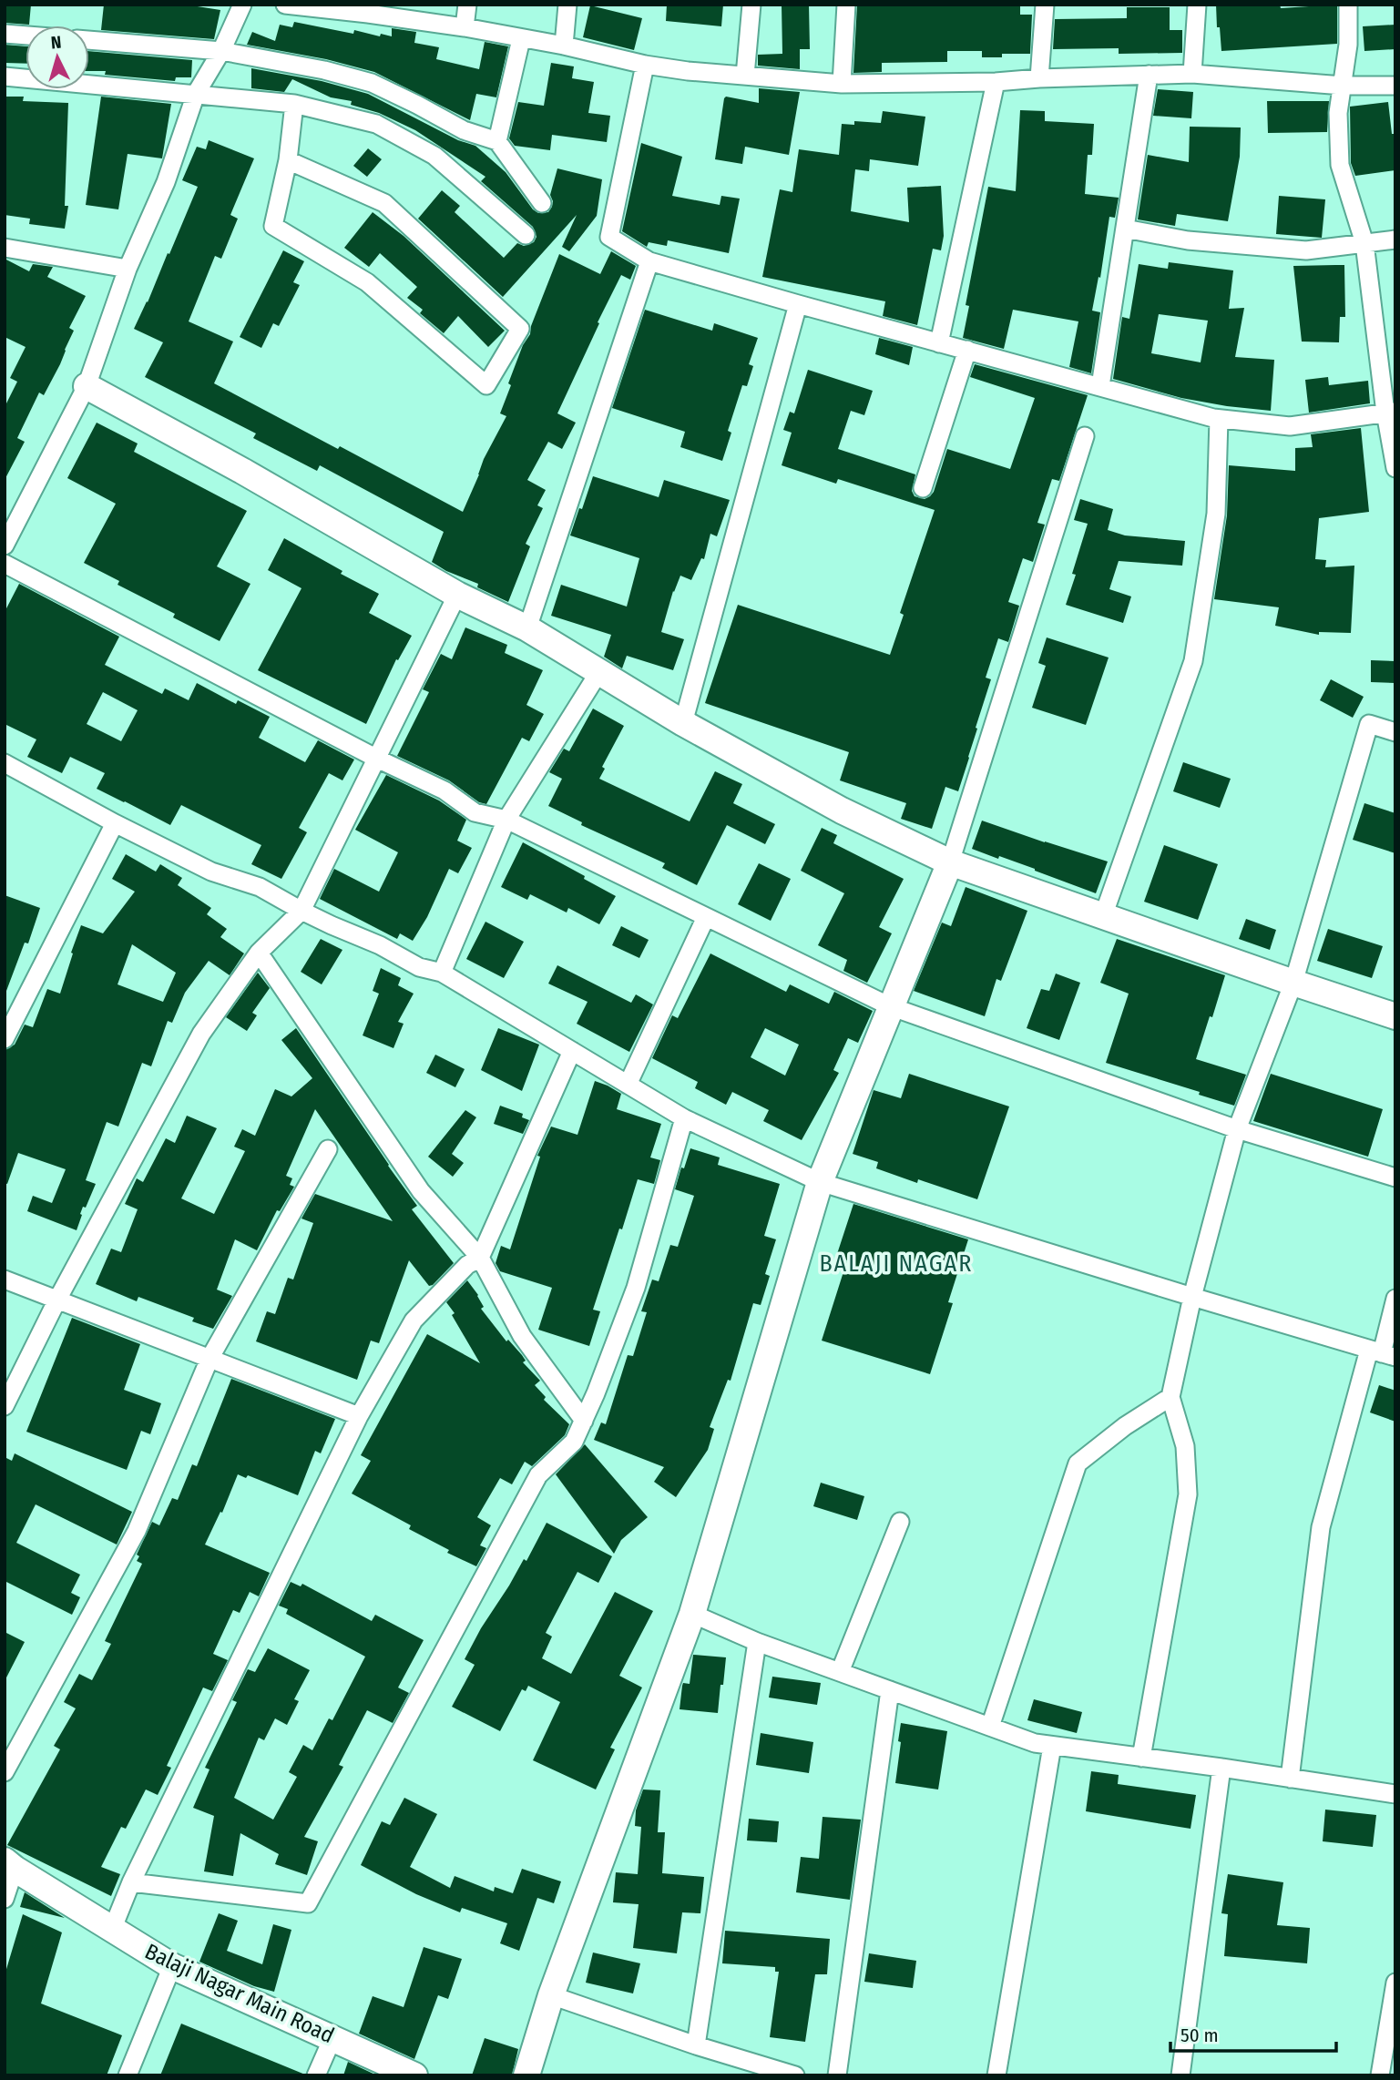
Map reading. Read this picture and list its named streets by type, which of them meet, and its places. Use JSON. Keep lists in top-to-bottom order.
{
  "streets": {
    "street": ["Balaji Nagar Main Road"]
  },
  "districts": ["BALAJI NAGAR"],
  "scale_bar": "50 m",
  "north": "top"
}
